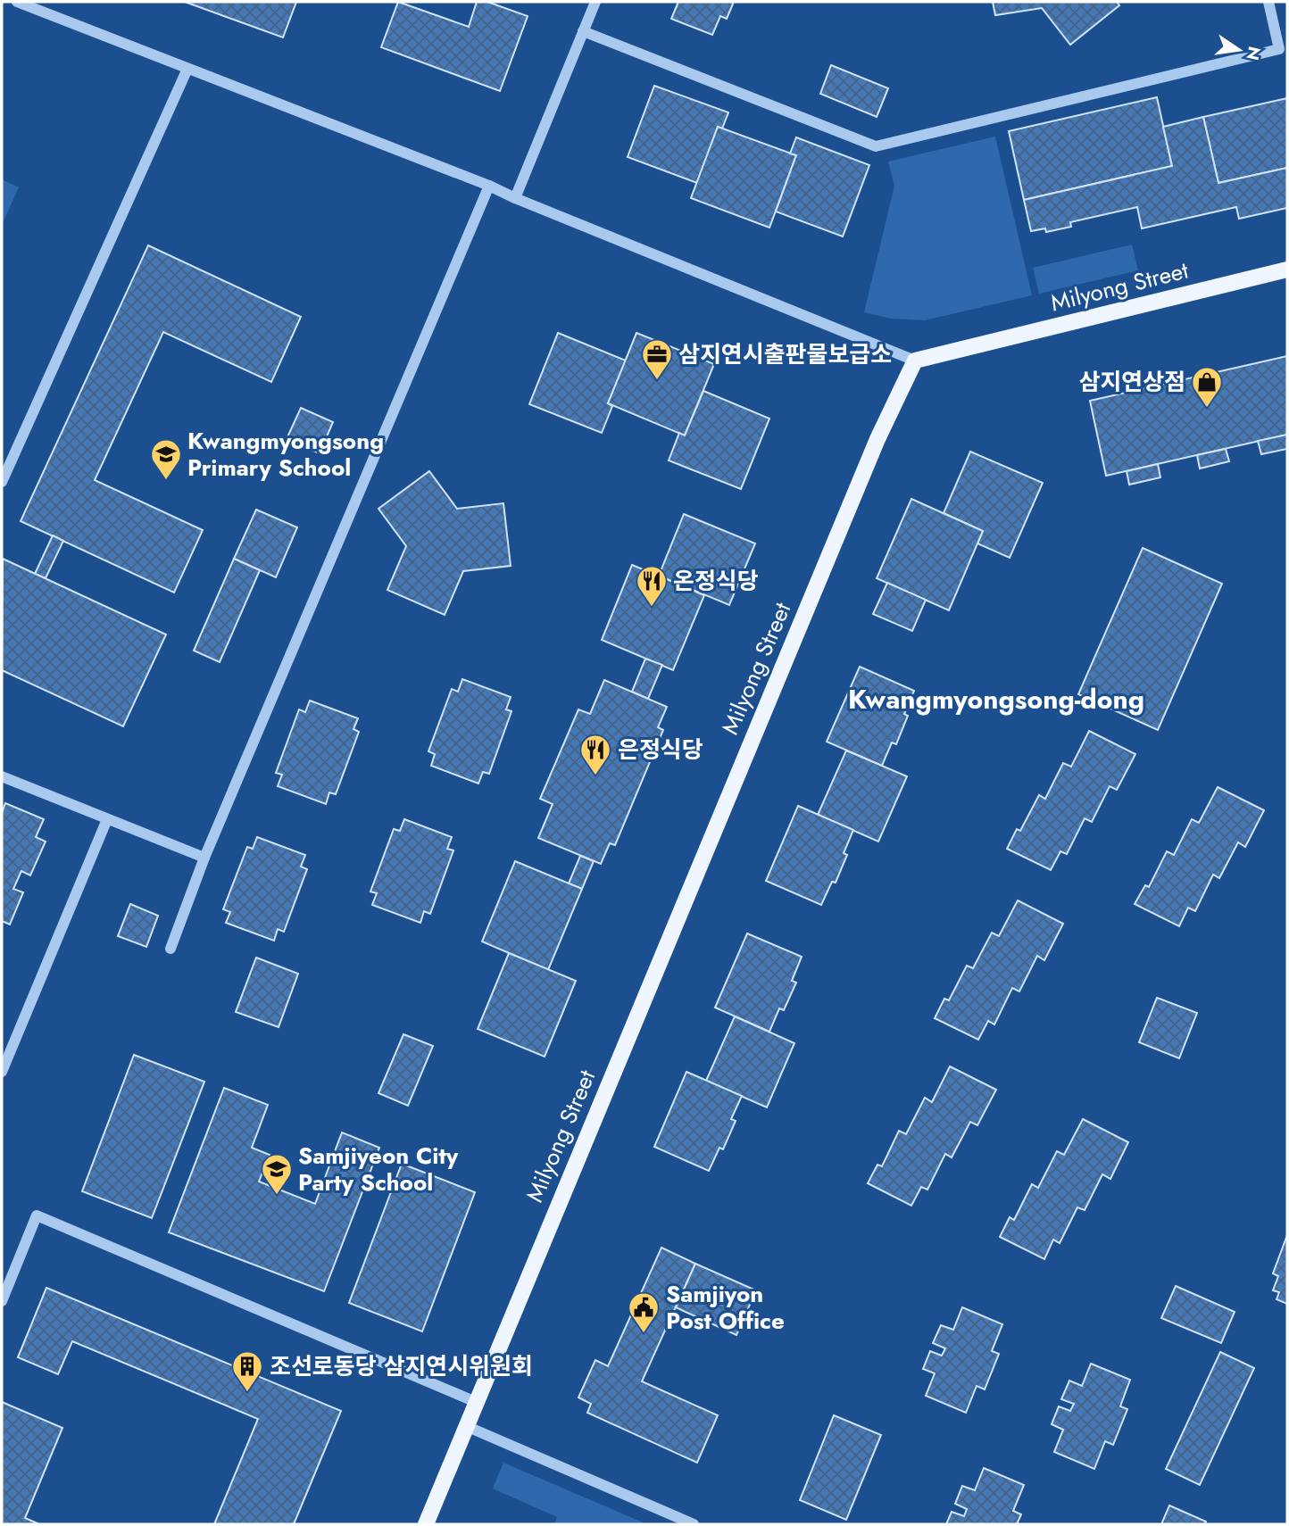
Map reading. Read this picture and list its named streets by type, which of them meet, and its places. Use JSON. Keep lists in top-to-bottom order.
{
  "streets": {
    "main road": ["Milyong Street"]
  },
  "districts": ["Kwangmyongsong-dong"],
  "places": {
    "office": ["삼지연시출판물보급소"],
    "shop": ["삼지연상점"],
    "school or university": ["Kwangmyongsong Primary School", "Samjiyeon City Party School"],
    "restaurant": ["온정식당", "은정식당"],
    "public building": ["Samjiyon Post Office"],
    "building": ["조선로동당 삼지연시위원회"]
  },
  "north": "right"
}
